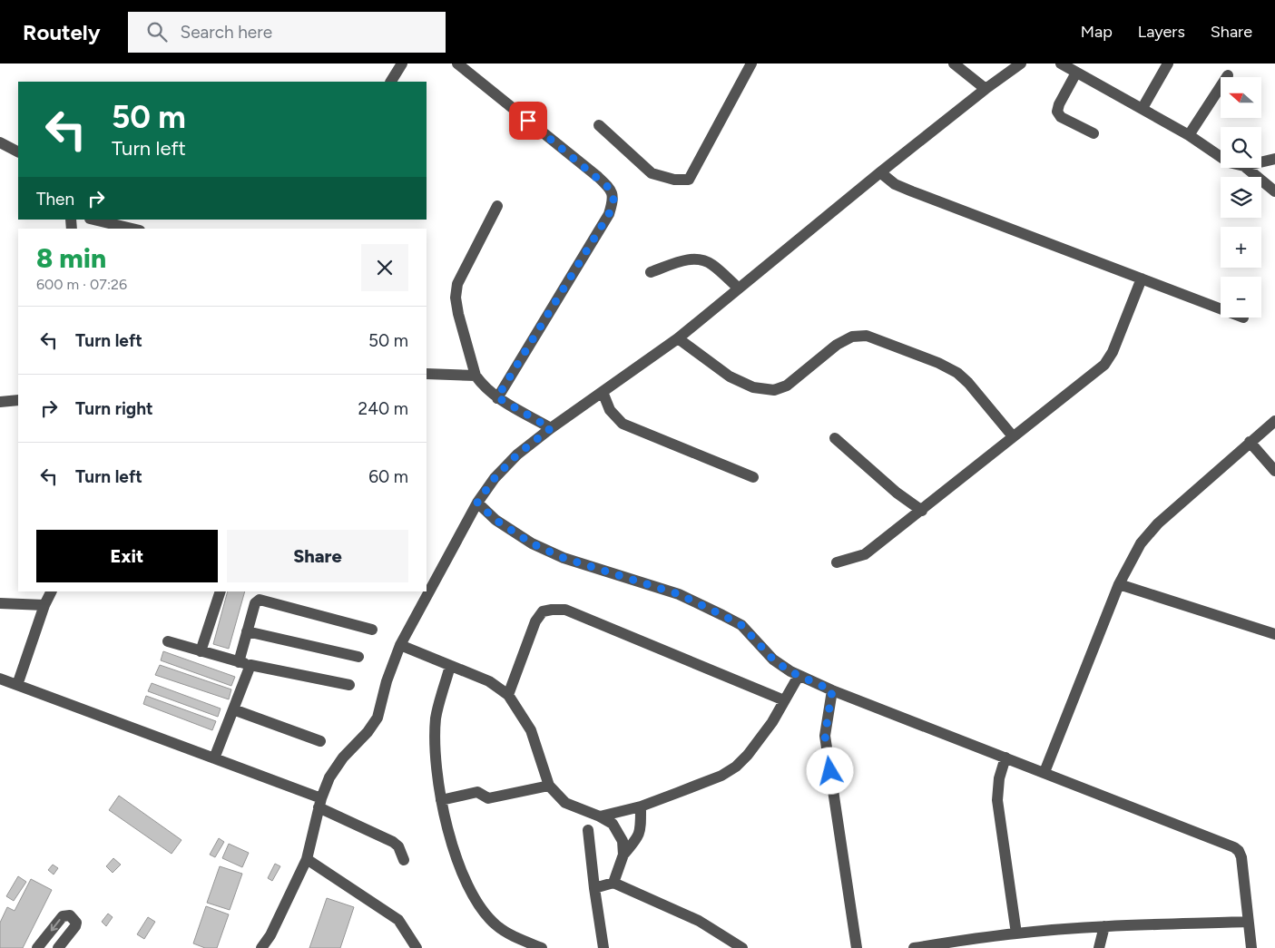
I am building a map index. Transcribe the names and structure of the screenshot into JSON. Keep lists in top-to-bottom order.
{
  "north": "left",
  "page": {
    "header": "Routely",
    "search": "Search here",
    "nav": ["Map", "Layers", "Share"],
    "map_buttons": ["+", "−"],
    "turn": ["50 m", "Turn left"],
    "then": "Then",
    "heading": ["8 min", "600 m · 07:26"],
    "list": [
      {
        "name": "Turn left",
        "value": "50 m"
      },
      {
        "name": "Turn right",
        "value": "240 m"
      },
      {
        "name": "Turn left",
        "value": "60 m"
      }
    ],
    "buttons": ["Exit", "Share"]
  }
}
